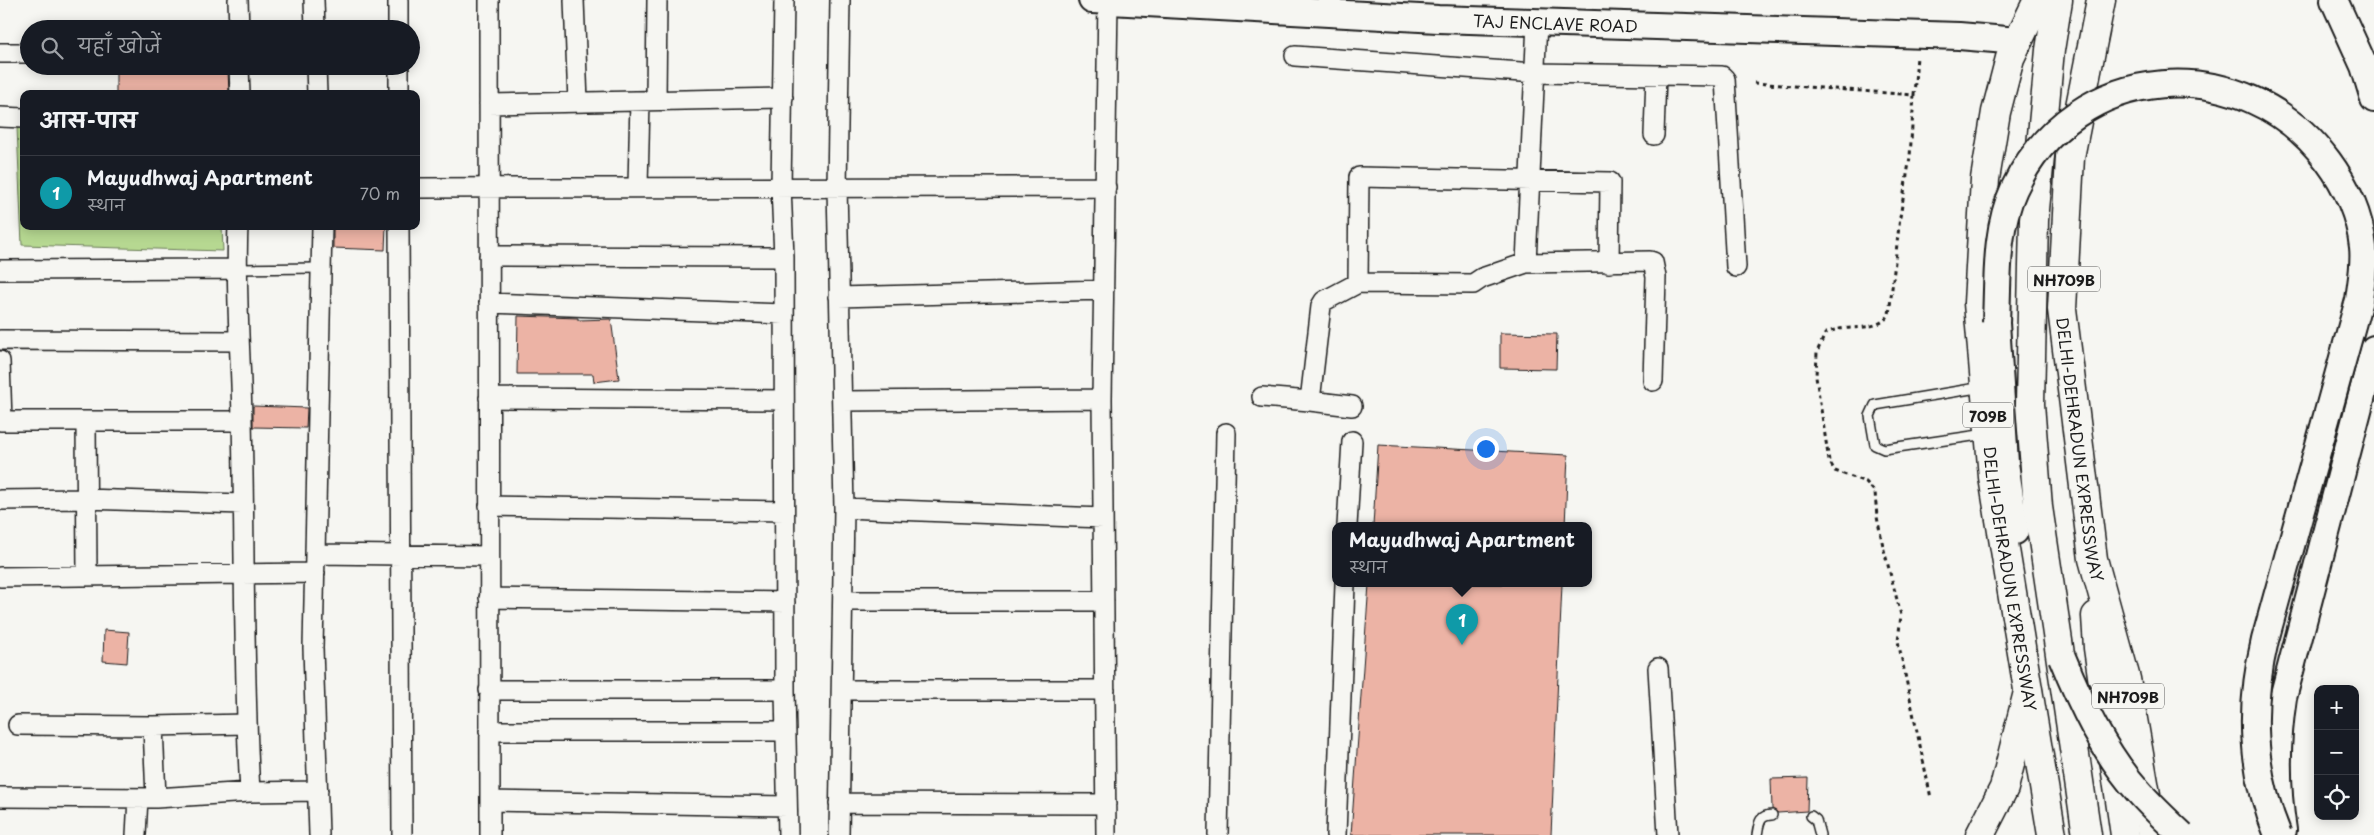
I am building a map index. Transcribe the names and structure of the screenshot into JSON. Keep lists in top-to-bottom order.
{
  "streets": {
    "main road": [
      "TAJ ENCLAVE ROAD",
      "NH709B",
      "709B",
      "DELHI-DEHRADUN EXPRESSWAY",
      "DELHI–DEHRADUN EXPRESSWAY"
    ]
  },
  "crossings": [
    ["TAJ ENCLAVE ROAD", "DELHI–DEHRADUN EXPRESSWAY"]
  ],
  "page": {
    "search": "यहाँ खोजें",
    "heading": "आस-पास",
    "list": [
      {
        "mark": "1",
        "name": "Mayudhwaj Apartment",
        "note": "स्थान",
        "value": "70 m"
      }
    ],
    "popup": ["Mayudhwaj Apartment", "स्थान"],
    "pins": "1",
    "map_buttons": ["+", "−"]
  }
}
